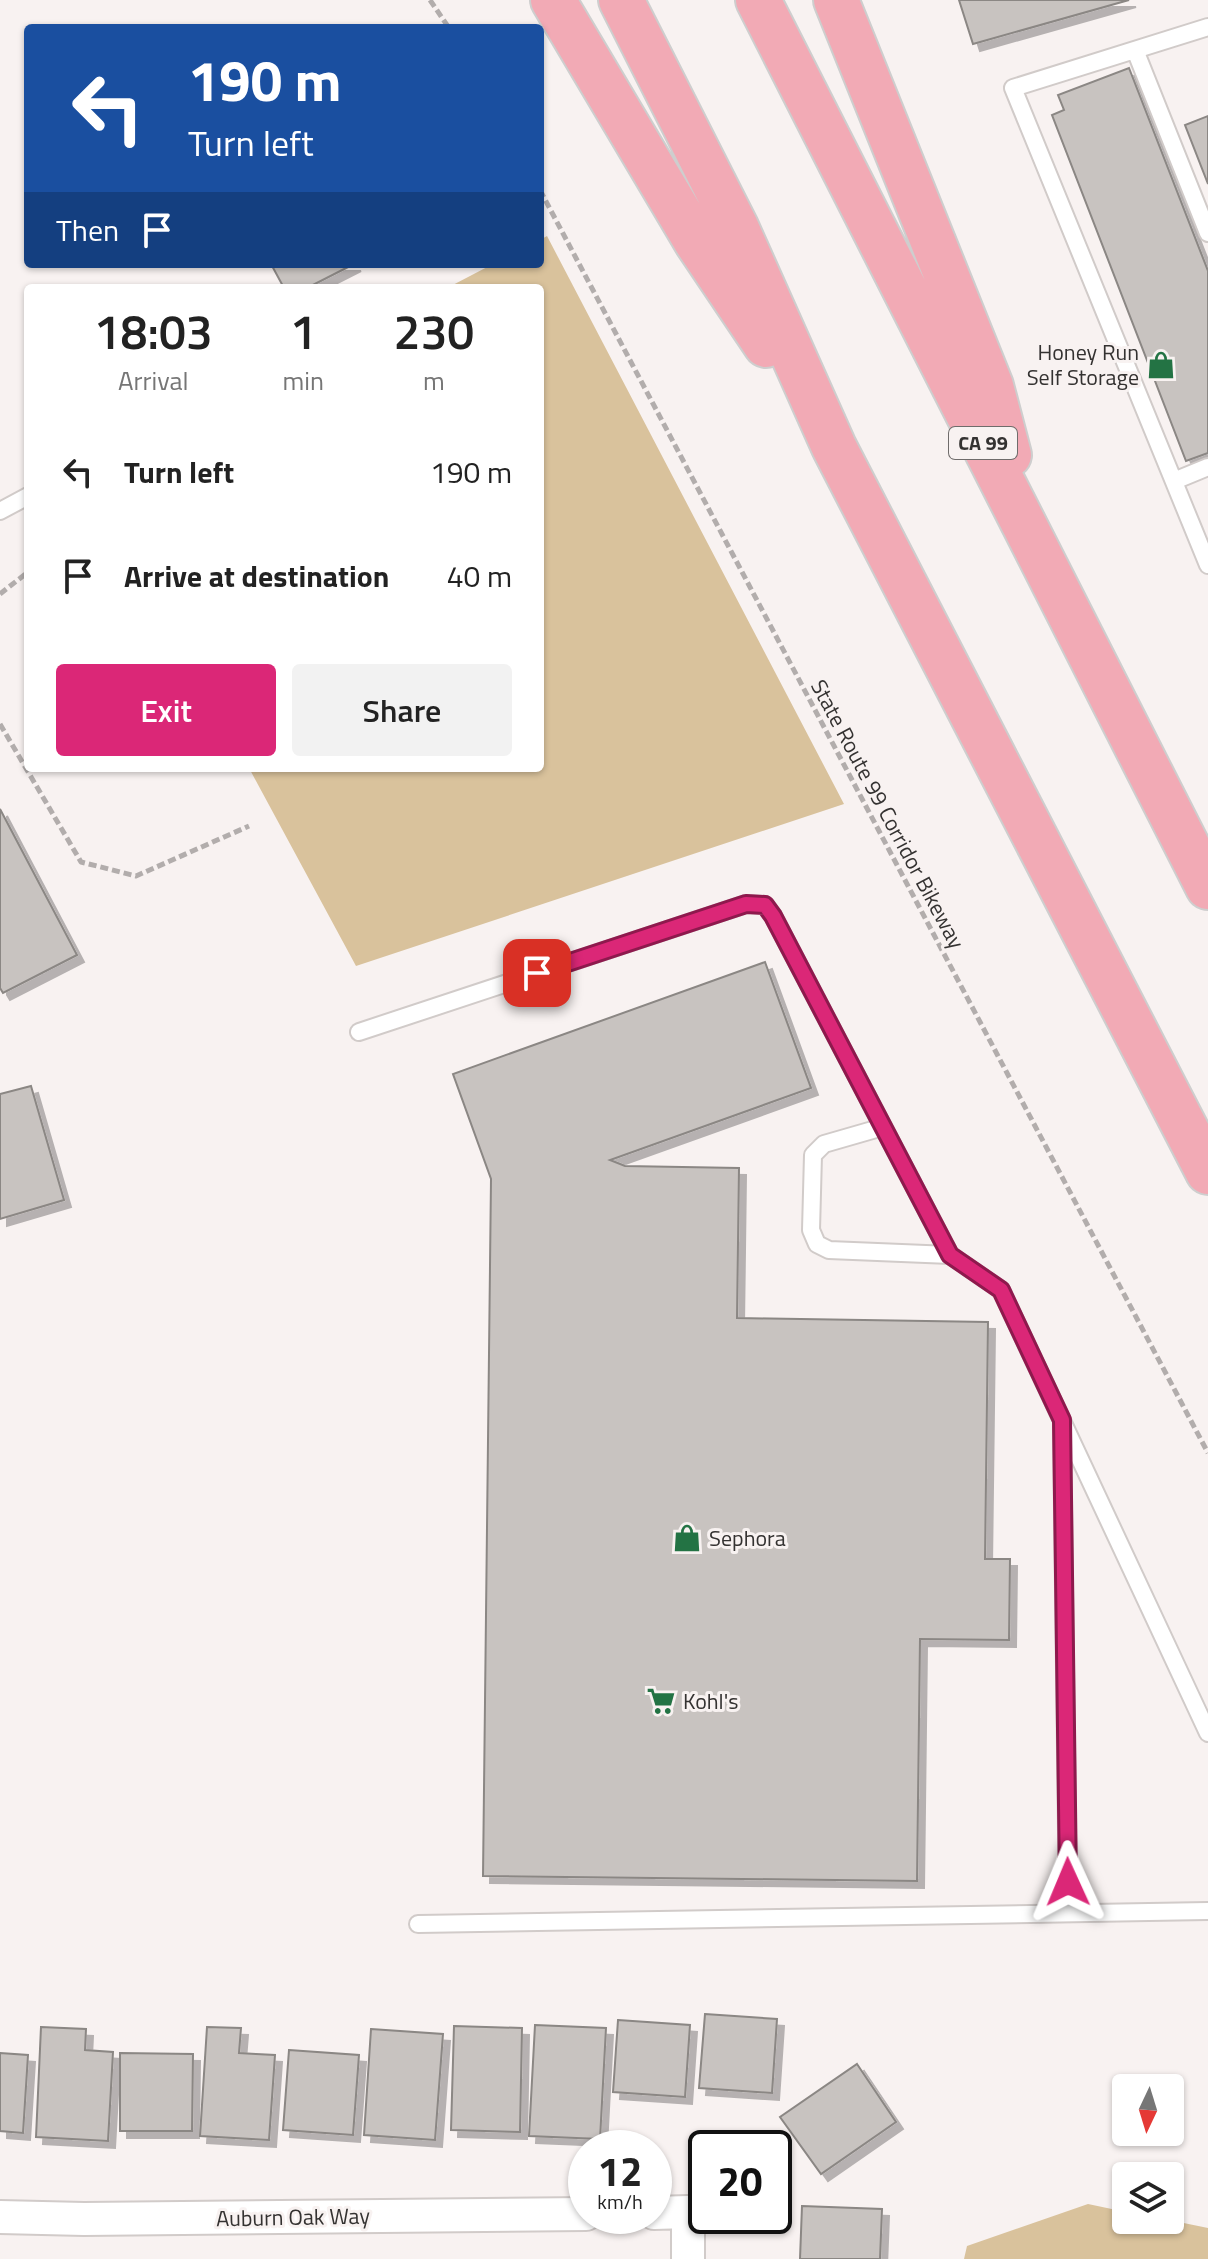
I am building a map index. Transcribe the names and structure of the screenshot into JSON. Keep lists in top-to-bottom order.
{
  "streets": {
    "highway": ["CA 99"],
    "street": ["Auburn Oak Way"],
    "path": ["State Route 99 Corridor Bikeway"]
  },
  "places": {
    "shop": ["Honey Run Self Storage", "Sephora"],
    "supermarket": ["Kohl's"]
  },
  "north": "bottom",
  "page": {
    "turn": ["190 m", "Turn left"],
    "then": "Then",
    "eta": [
      "18:03",
      "Arrival",
      "1",
      "min",
      "230",
      "m"
    ],
    "list": [
      {
        "name": "Turn left",
        "value": "190 m"
      },
      {
        "name": "Arrive at destination",
        "value": "40 m"
      }
    ],
    "buttons": ["Exit", "Share"],
    "speed": "12 km/h",
    "limit": "20"
  }
}
